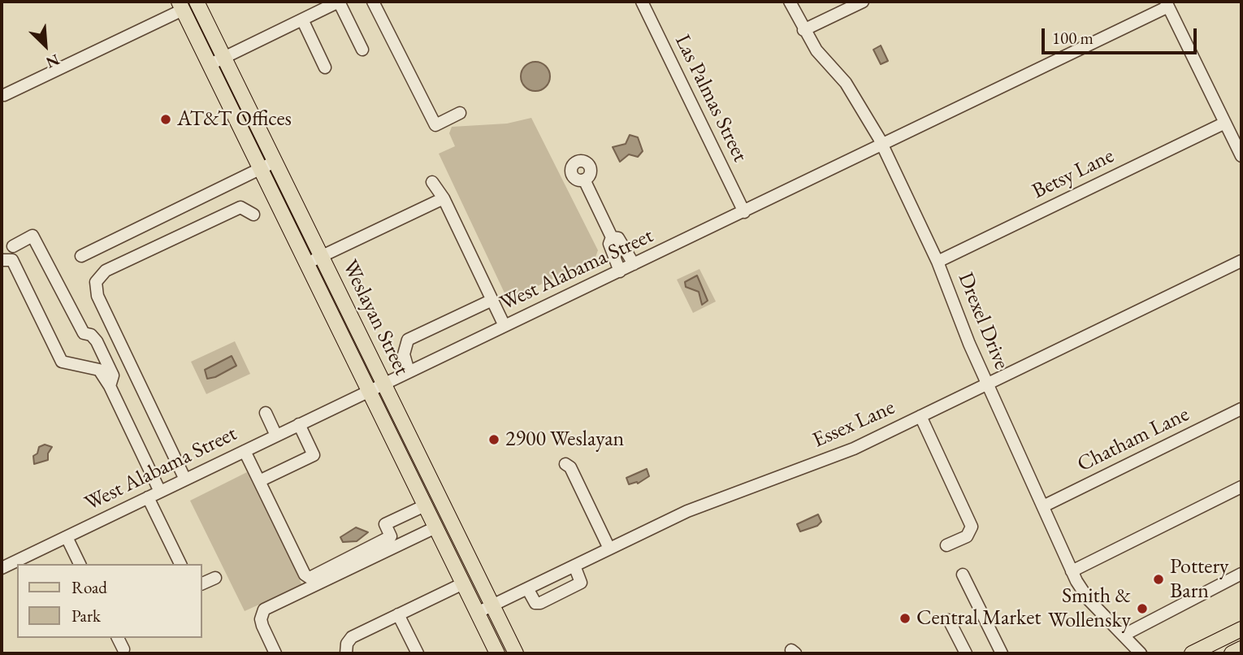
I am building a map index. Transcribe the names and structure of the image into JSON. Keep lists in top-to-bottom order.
{
  "streets": {
    "main road": ["Weslayan Street"],
    "street": [
      "Las Palmas Street",
      "Betsy Lane",
      "West Alabama Street",
      "Drexel Drive",
      "Essex Lane",
      "Chatham Lane"
    ]
  },
  "crossings": [
    ["Las Palmas Street", "West Alabama Street"],
    ["Betsy Lane", "Drexel Drive"],
    ["West Alabama Street", "Weslayan Street"],
    ["West Alabama Street", "Drexel Drive"],
    ["Weslayan Street", "Essex Lane"],
    ["Drexel Drive", "Essex Lane"],
    ["Drexel Drive", "Chatham Lane"]
  ],
  "places": [
    "AT&T Offices",
    "2900 Weslayan",
    "Pottery Barn",
    "Smith & Wollensky",
    "Central Market"
  ],
  "legend": ["Road", "Park"],
  "scale_bar": "100 m",
  "north": "bottom right"
}
